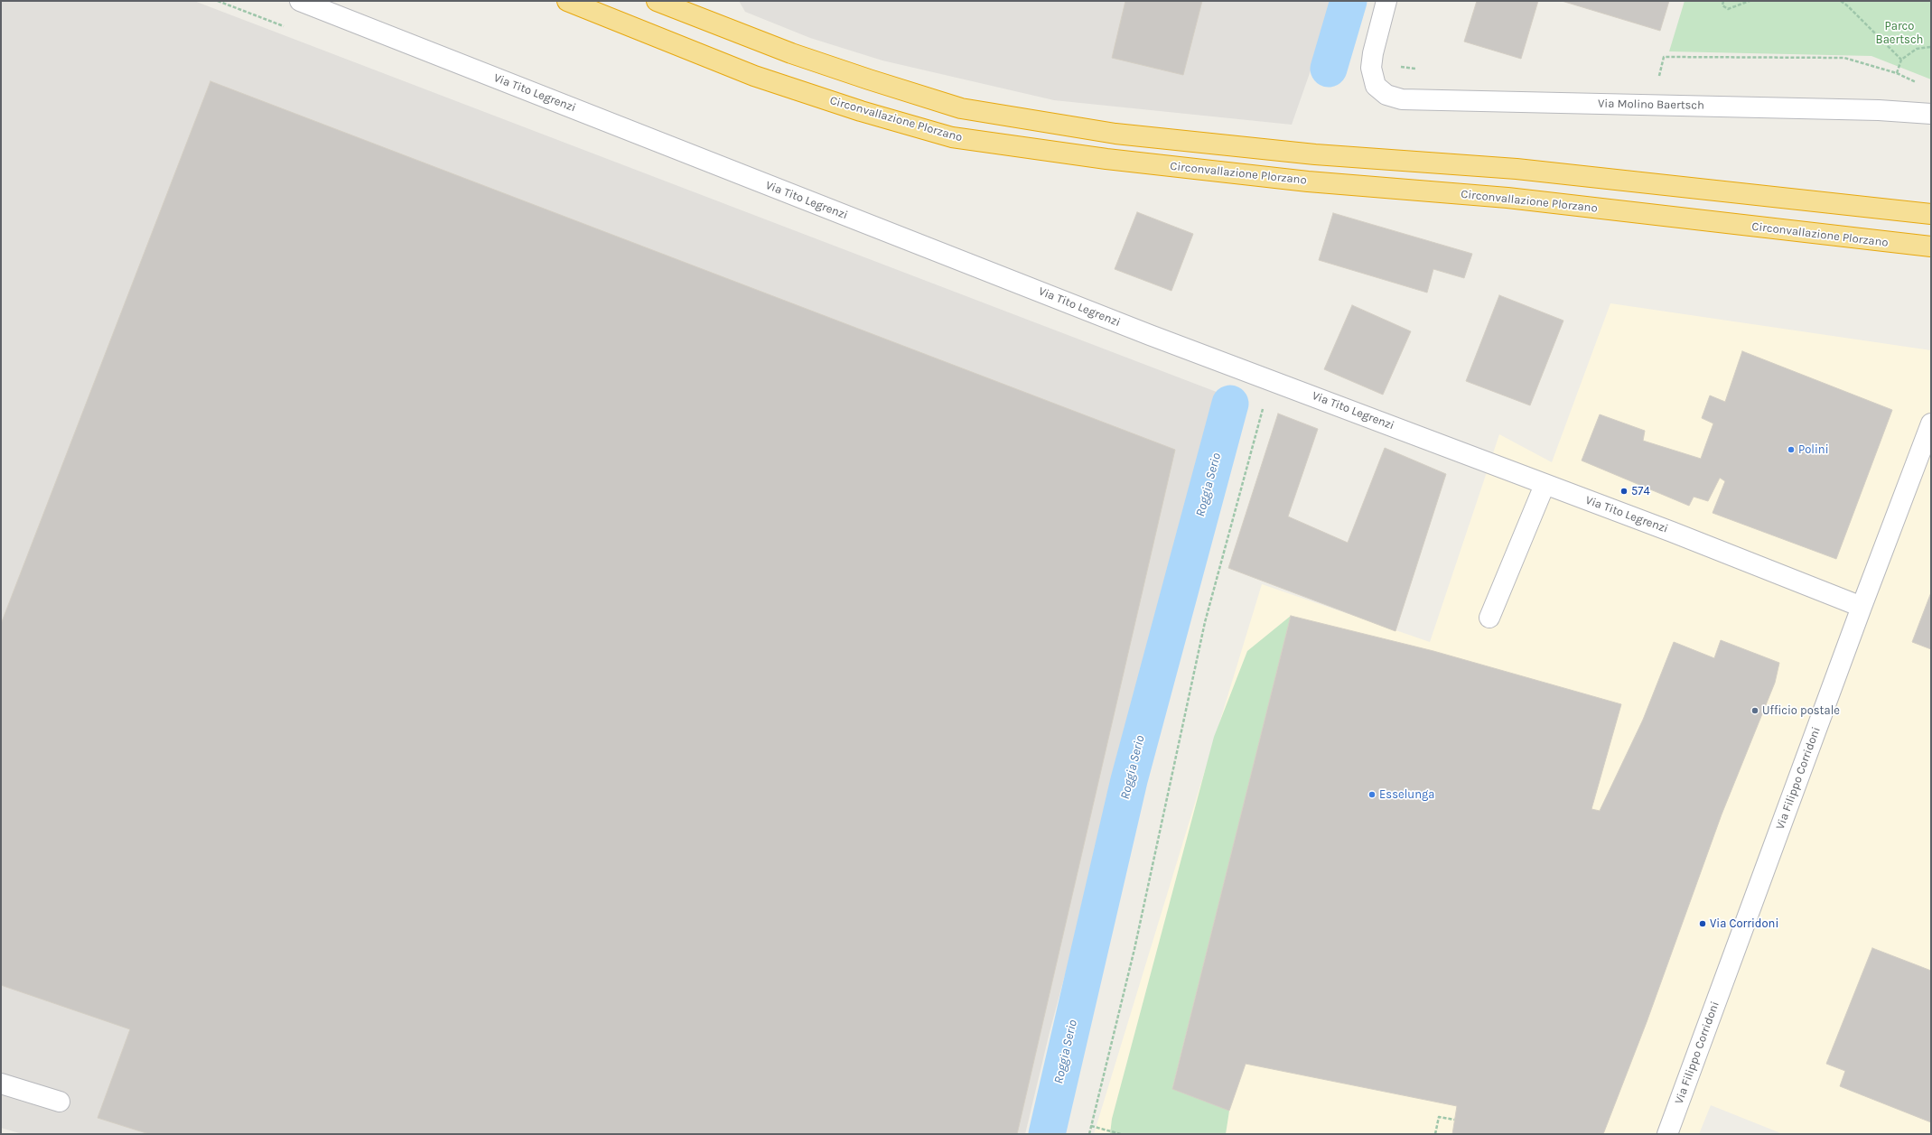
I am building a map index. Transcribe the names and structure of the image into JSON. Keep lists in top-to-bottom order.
{
  "streets": {
    "highway": ["Circonvallazione Plorzano"],
    "street": ["Via Tito Legrenzi", "Via Molino Baertsch", "Via Filippo Corridoni"]
  },
  "crossings": [
    ["Via Tito Legrenzi", "Via Filippo Corridoni"]
  ],
  "water": ["Roggia Serio"],
  "parks": ["Parco Baertsch"],
  "places": [
    "Polini",
    "574",
    "Ufficio postale",
    "Esselunga",
    "Via Corridoni"
  ]
}
